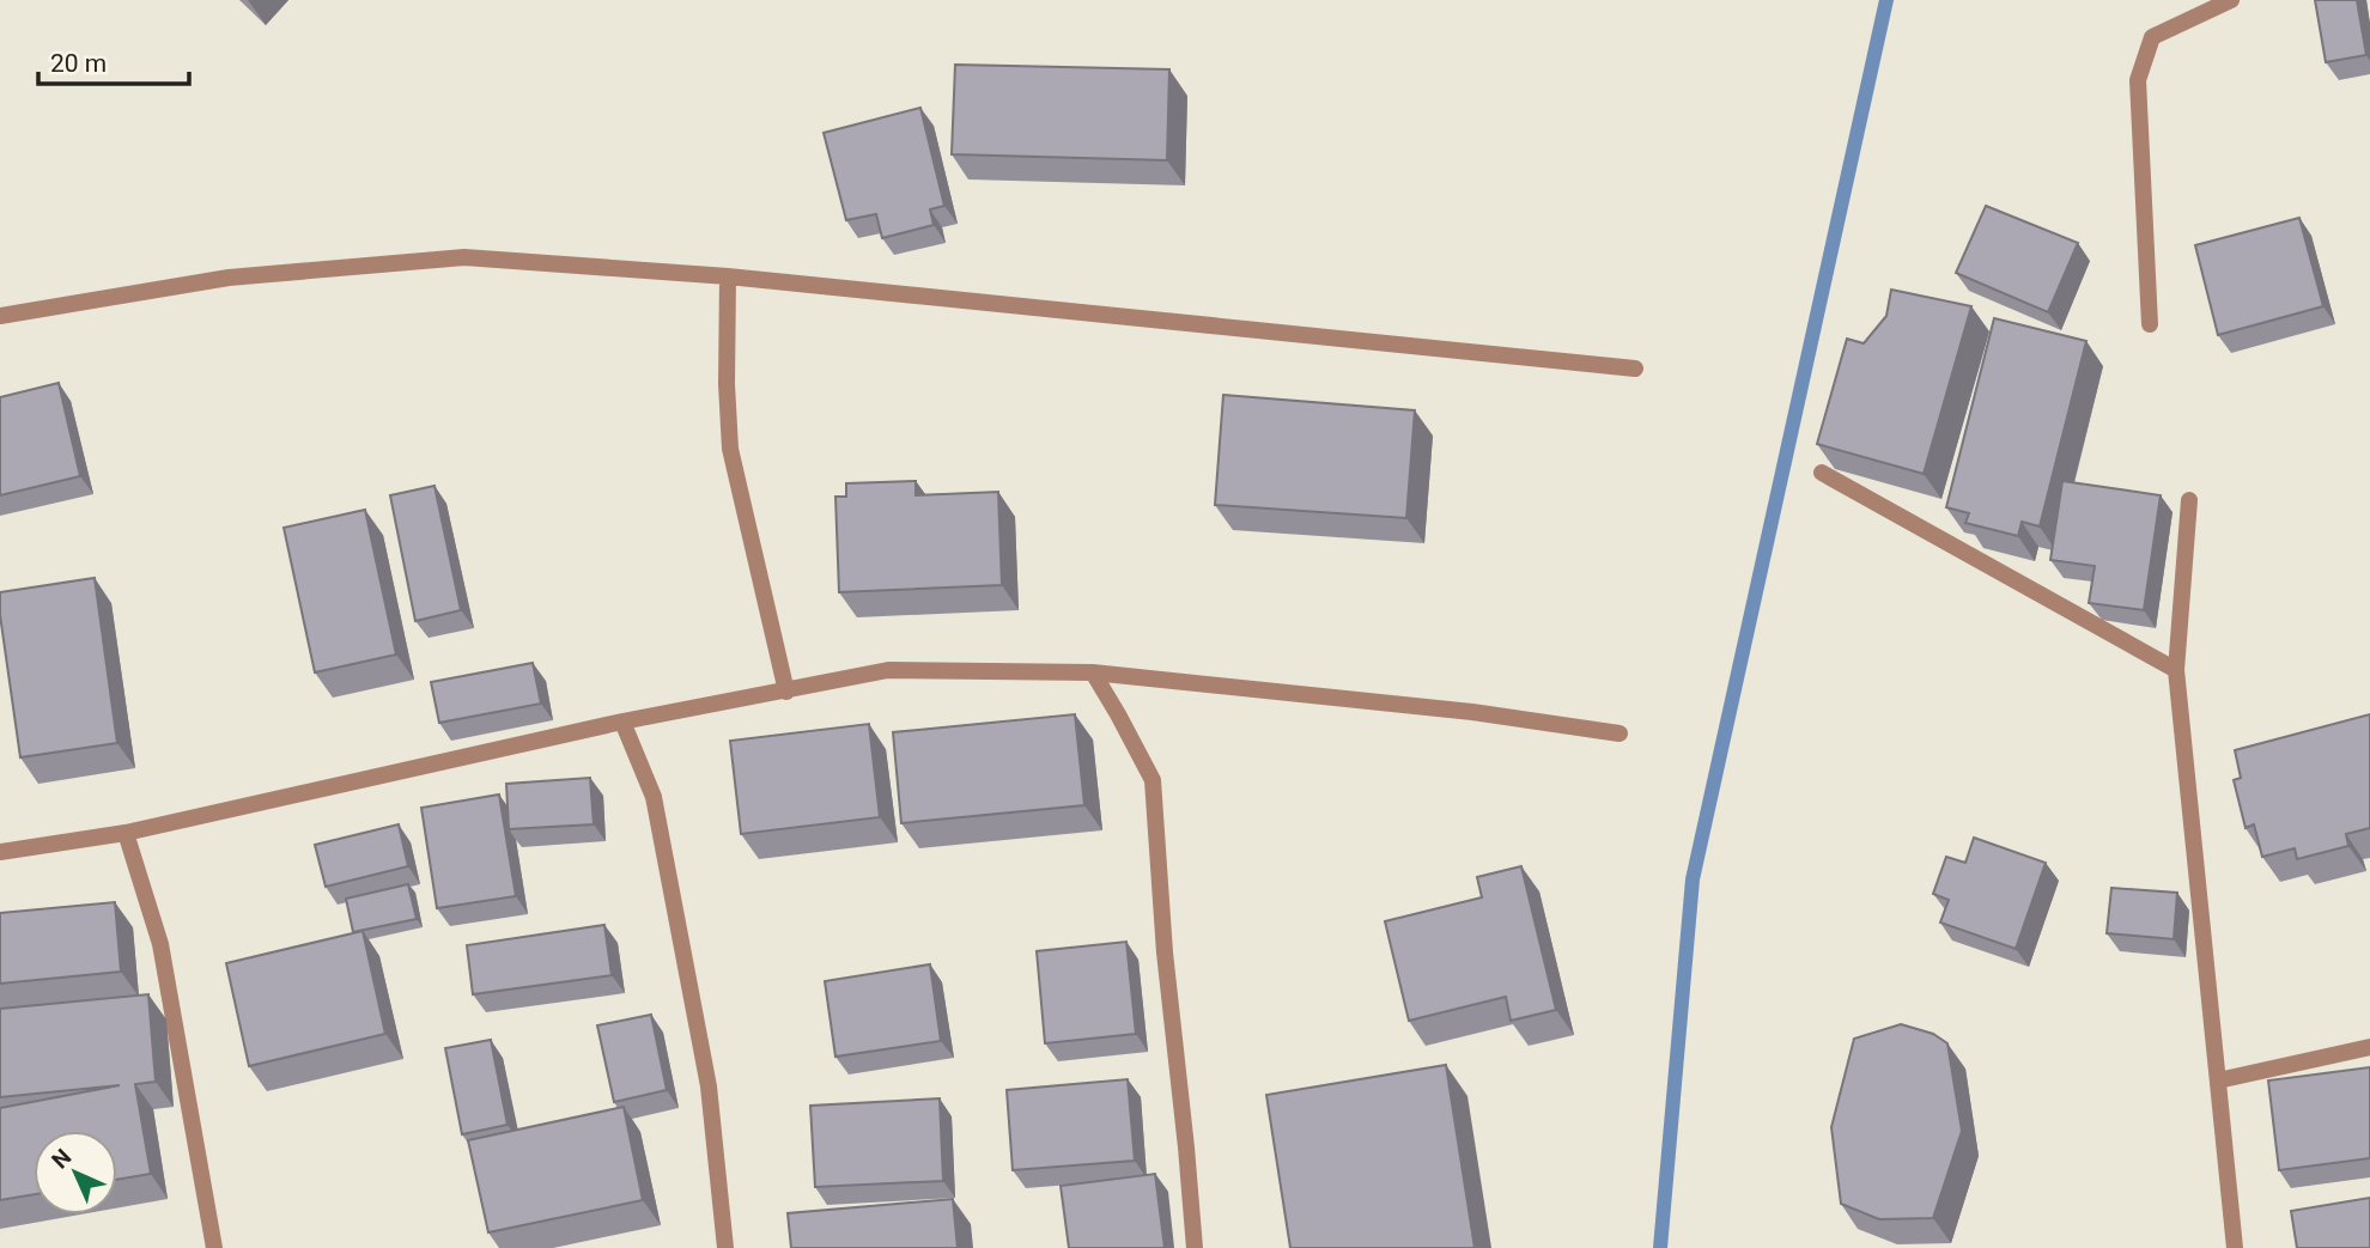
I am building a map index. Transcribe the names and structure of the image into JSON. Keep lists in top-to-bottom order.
{
  "scale_bar": "20 m",
  "north": "top left"
}
